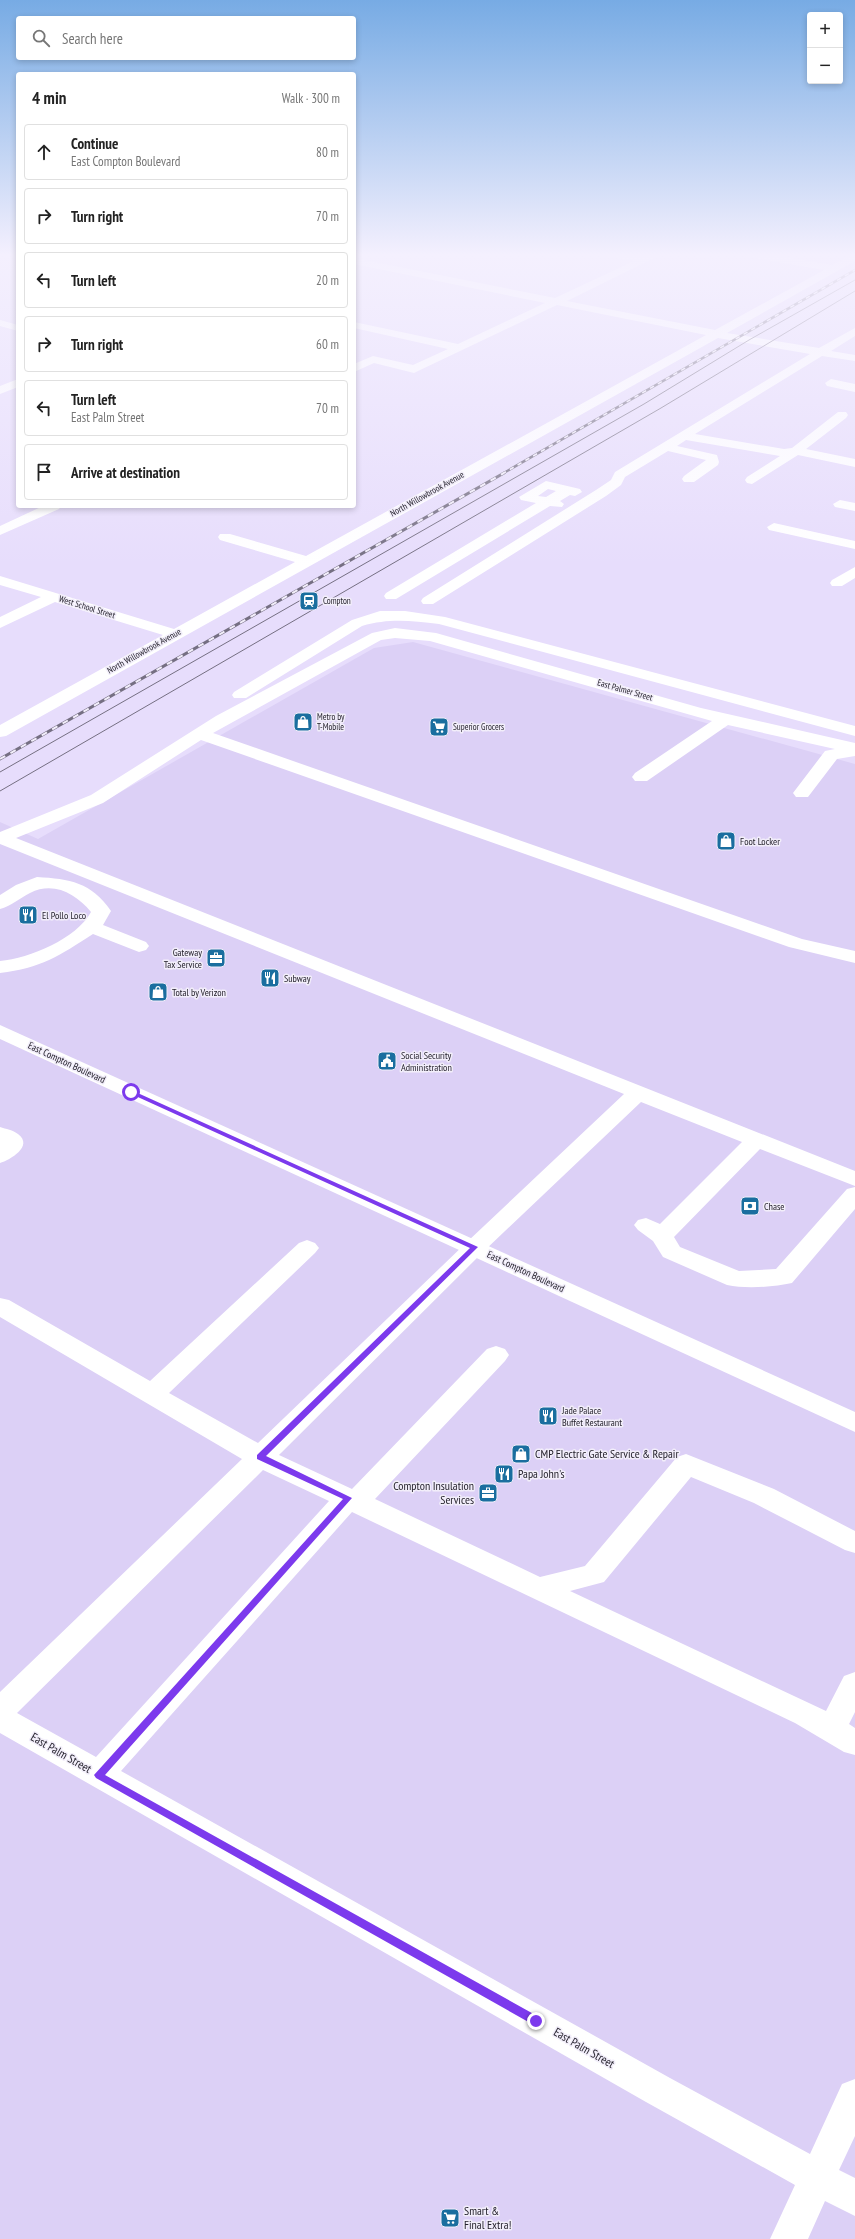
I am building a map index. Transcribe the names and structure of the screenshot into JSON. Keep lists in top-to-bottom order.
{
  "streets": {
    "street": [
      "North Willowbrook Avenue",
      "West School Street",
      "East Palmer Street",
      "East Compton Boulevard",
      "East Palm Street"
    ]
  },
  "crossings": [
    ["North Willowbrook Avenue", "West School Street"]
  ],
  "places": {
    "station": ["Compton"],
    "shop": [
      "Metro by T-Mobile",
      "Foot Locker",
      "Total by Verizon",
      "CMP Electric Gate Service & Repair"
    ],
    "supermarket": ["Superior Grocers", "Smart & Final Extra!"],
    "restaurant": [
      "El Pollo Loco",
      "Subway",
      "Jade Palace Buffet Restaurant",
      "Papa John's"
    ],
    "office": ["Gateway Tax Service", "Compton Insulation Services"],
    "public building": ["Social Security Administration"],
    "bank": ["Chase"]
  },
  "page": {
    "map_buttons": ["+", "−"],
    "search": "Search here",
    "heading": ["4 min", "Walk · 300 m"],
    "list": [
      ["Continue", "East Compton Boulevard", "80 m"],
      ["Turn right", "70 m"],
      ["Turn left", "20 m"],
      ["Turn right", "60 m"],
      ["Turn left", "East Palm Street", "70 m"],
      "Arrive at destination"
    ]
  }
}
